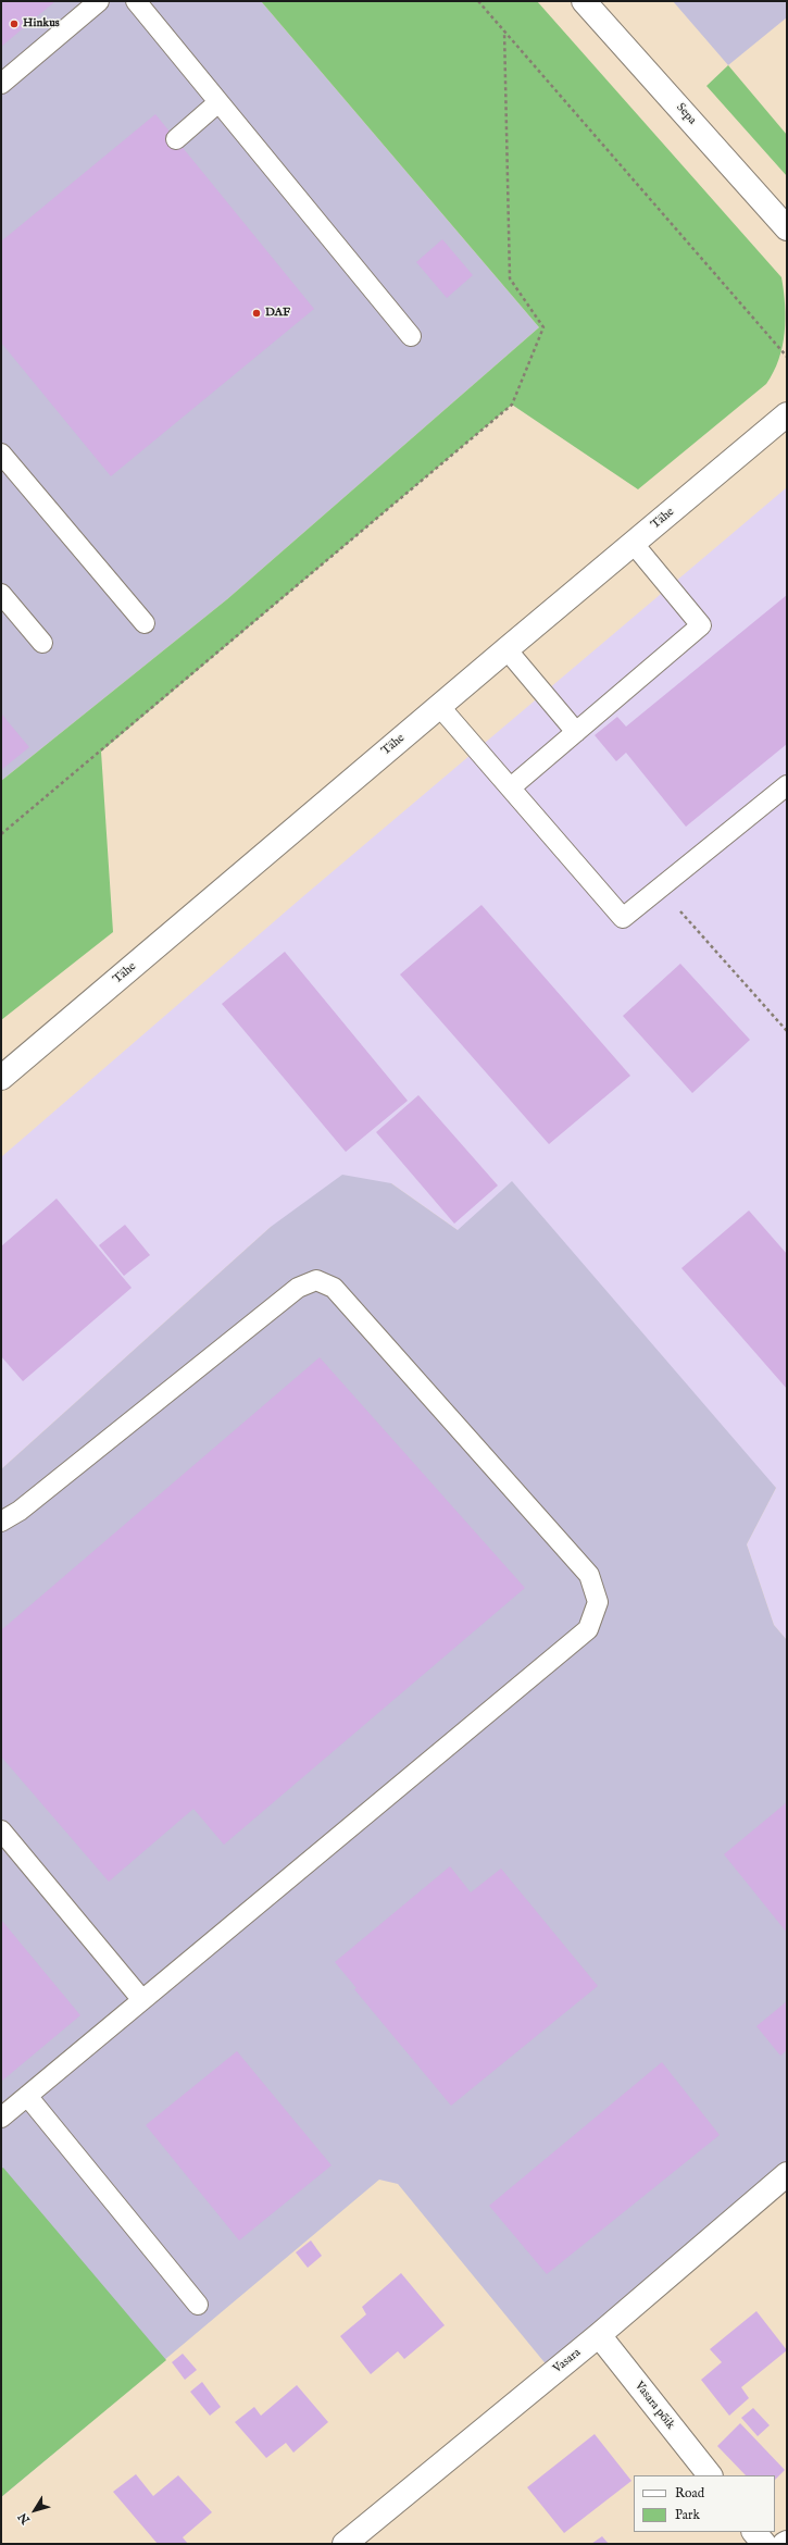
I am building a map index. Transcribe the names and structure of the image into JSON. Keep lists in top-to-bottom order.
{
  "streets": {
    "street": [
      "Sepa",
      "Tähe",
      "Vasara",
      "Vasara põik"
    ]
  },
  "crossings": [
    ["Vasara", "Vasara põik"]
  ],
  "places": ["Hinkus", "DAF"],
  "legend": ["Road", "Park"],
  "north": "bottom left"
}
